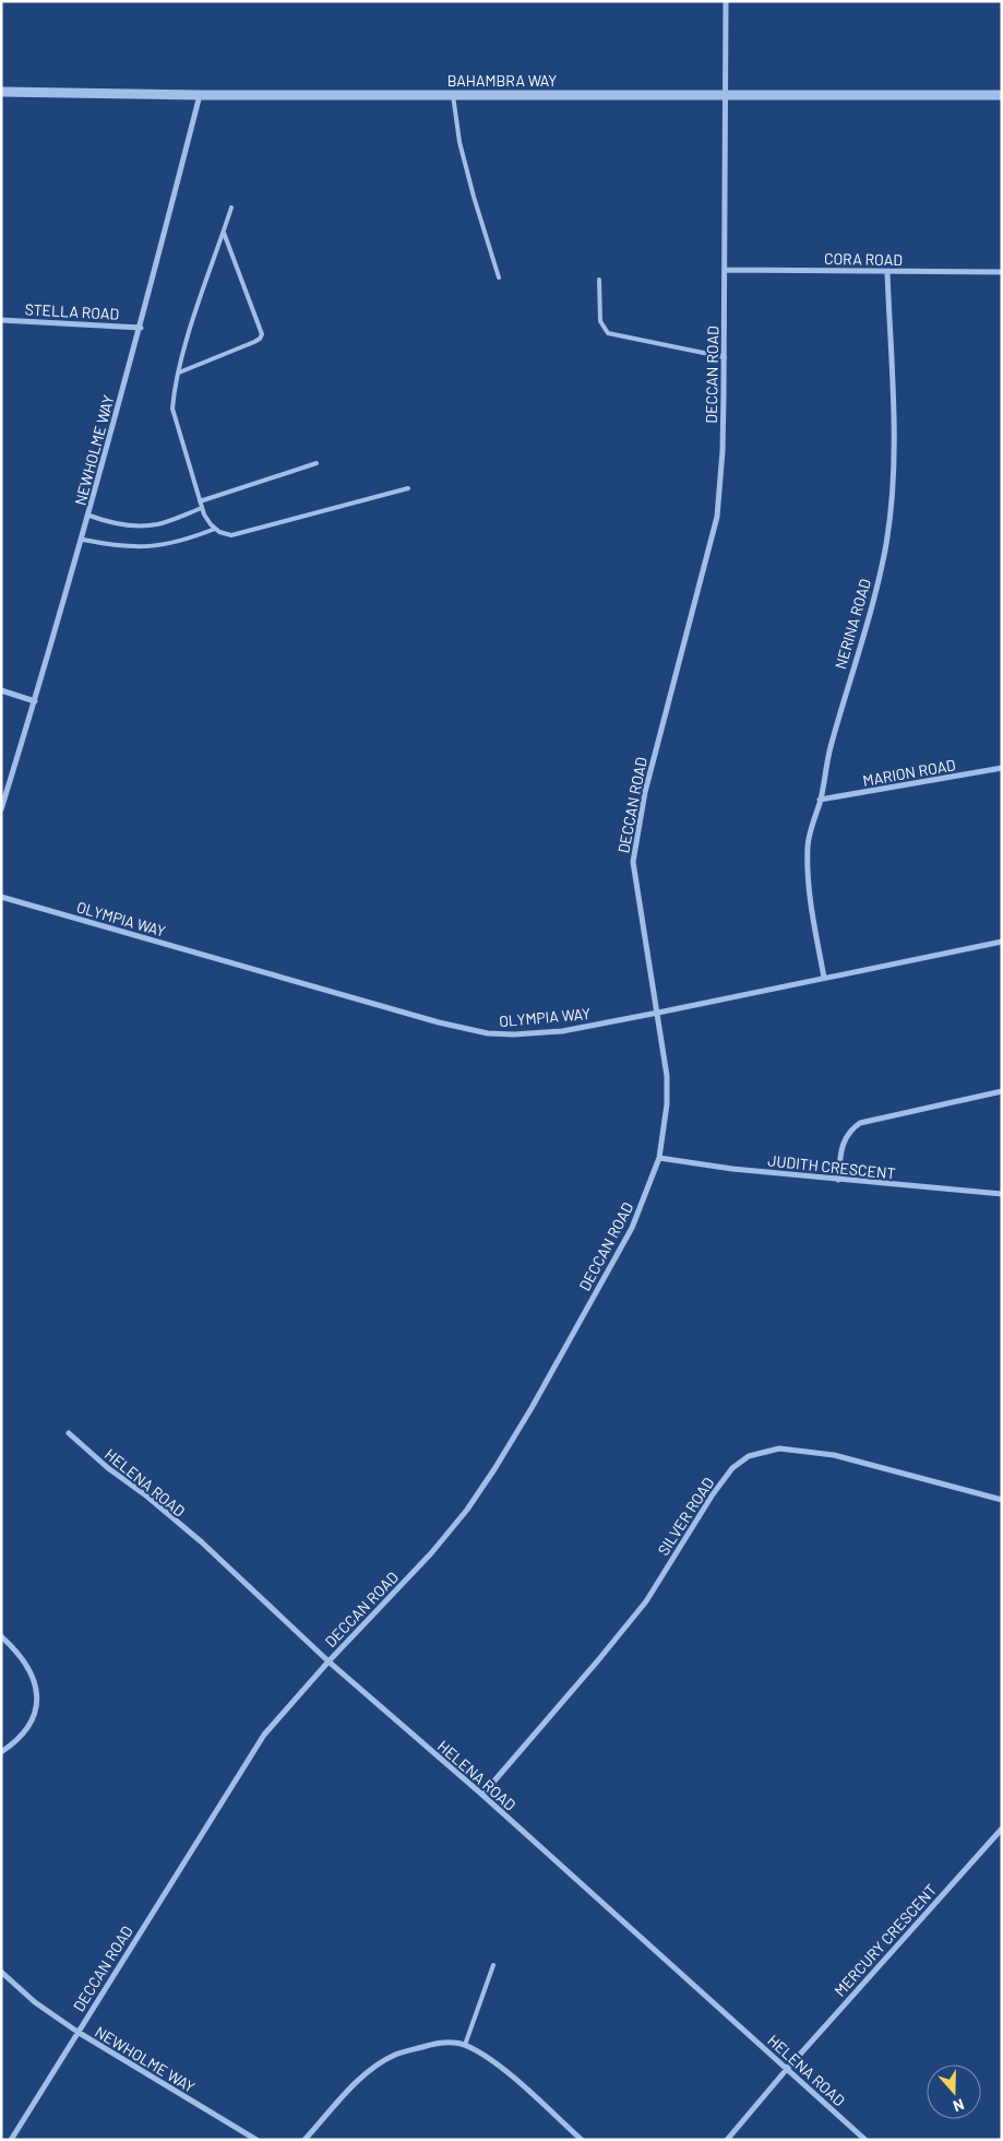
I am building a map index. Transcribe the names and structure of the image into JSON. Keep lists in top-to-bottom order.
{
  "streets": {
    "street": [
      "BAHAMBRA WAY",
      "CORA ROAD",
      "STELLA ROAD",
      "DECCAN ROAD",
      "NEWHOLME WAY",
      "NERINA ROAD",
      "MARION ROAD",
      "OLYMPIA WAY",
      "JUDITH CRESCENT",
      "HELENA ROAD",
      "SILVER ROAD",
      "MERCURY CRESCENT"
    ]
  },
  "crossings": [
    ["BAHAMBRA WAY", "DECCAN ROAD"],
    ["BAHAMBRA WAY", "NEWHOLME WAY"],
    ["CORA ROAD", "DECCAN ROAD"],
    ["CORA ROAD", "NERINA ROAD"],
    ["STELLA ROAD", "NEWHOLME WAY"],
    ["DECCAN ROAD", "NEWHOLME WAY"],
    ["DECCAN ROAD", "OLYMPIA WAY"],
    ["DECCAN ROAD", "JUDITH CRESCENT"],
    ["DECCAN ROAD", "HELENA ROAD"],
    ["NERINA ROAD", "MARION ROAD"],
    ["NERINA ROAD", "OLYMPIA WAY"],
    ["HELENA ROAD", "SILVER ROAD"],
    ["HELENA ROAD", "MERCURY CRESCENT"]
  ],
  "north": "bottom"
}
